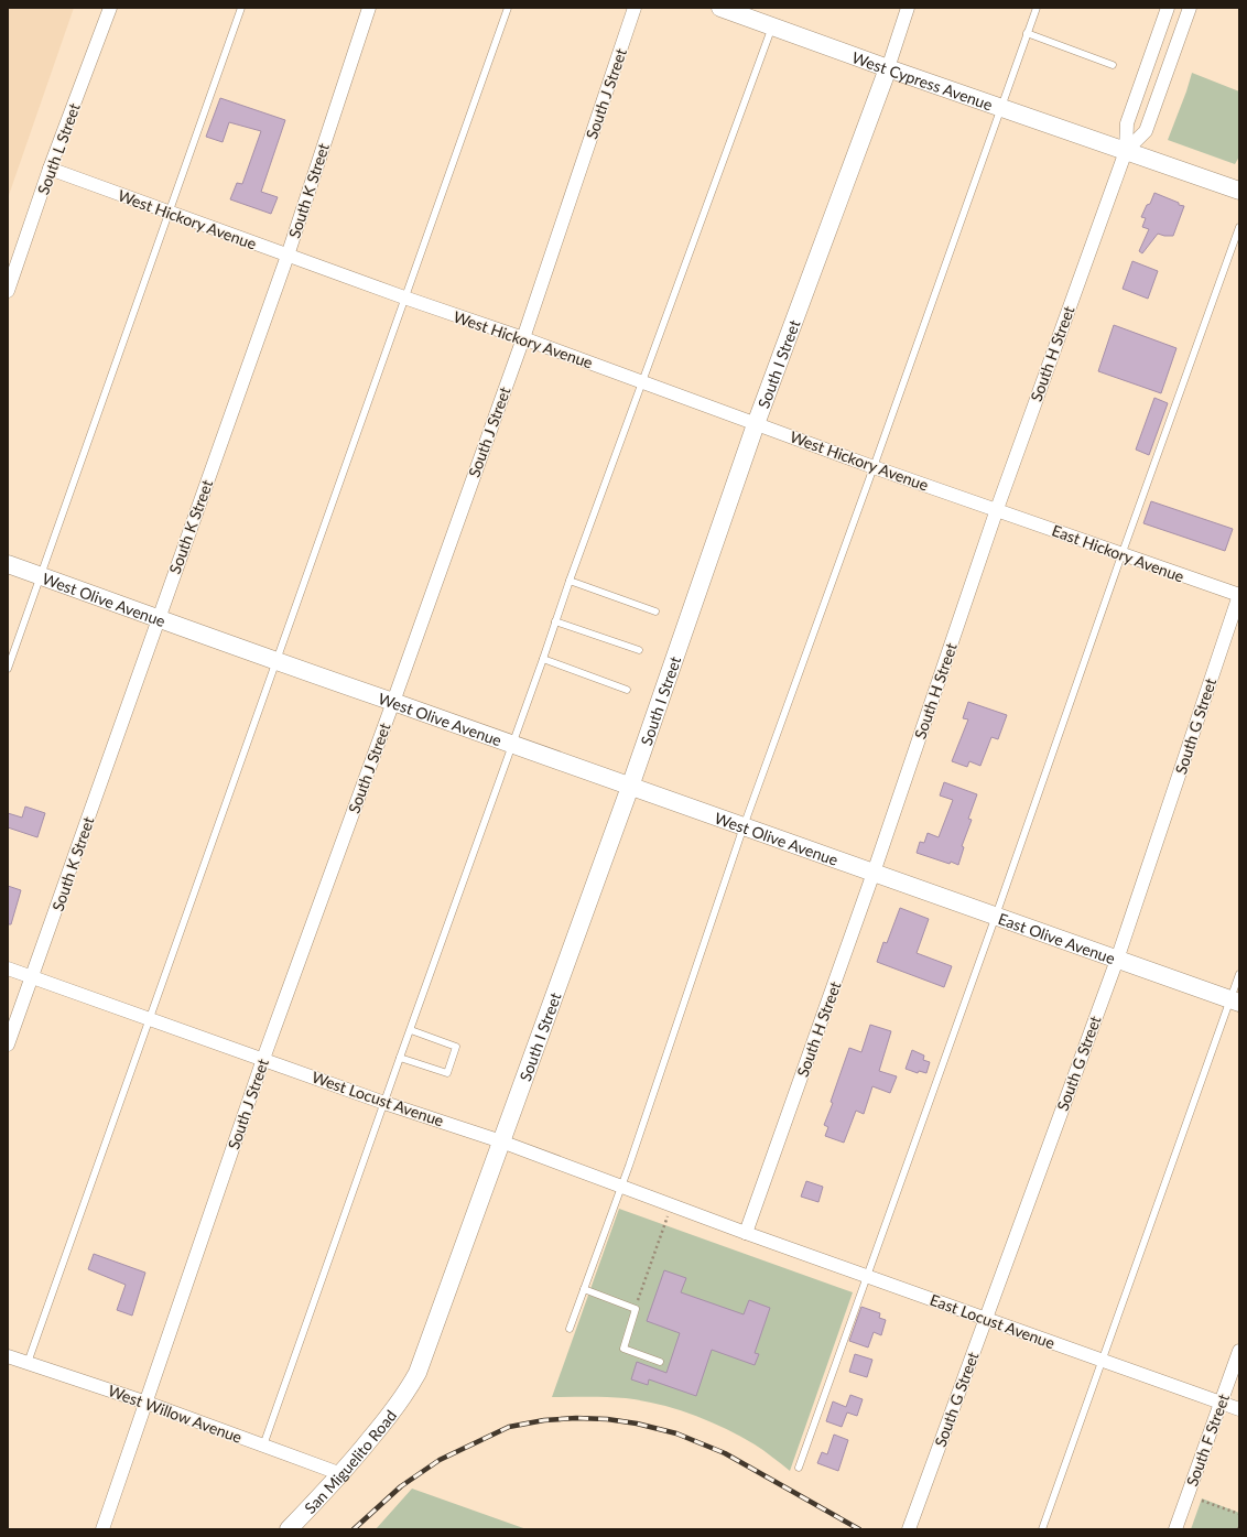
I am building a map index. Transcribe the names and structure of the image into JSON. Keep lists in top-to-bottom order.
{
  "streets": {
    "street": [
      "West Cypress Avenue",
      "South J Street",
      "South L Street",
      "South K Street",
      "West Hickory Avenue",
      "South H Street",
      "South I Street",
      "East Hickory Avenue",
      "West Olive Avenue",
      "South G Street",
      "East Olive Avenue",
      "West Locust Avenue",
      "East Locust Avenue",
      "West Willow Avenue",
      "South F Street",
      "San Miguelito Road"
    ]
  },
  "crossings": [
    ["West Cypress Avenue", "South H Street"],
    ["West Cypress Avenue", "South I Street"],
    ["South J Street", "West Hickory Avenue"],
    ["South J Street", "West Olive Avenue"],
    ["South J Street", "West Locust Avenue"],
    ["South J Street", "West Willow Avenue"],
    ["South L Street", "West Hickory Avenue"],
    ["South K Street", "West Hickory Avenue"],
    ["South K Street", "West Olive Avenue"],
    ["South K Street", "West Locust Avenue"],
    ["West Hickory Avenue", "South H Street"],
    ["West Hickory Avenue", "South I Street"],
    ["West Hickory Avenue", "East Hickory Avenue"],
    ["South H Street", "East Hickory Avenue"],
    ["South H Street", "West Olive Avenue"],
    ["South H Street", "East Olive Avenue"],
    ["South H Street", "West Locust Avenue"],
    ["South H Street", "East Locust Avenue"],
    ["South I Street", "West Olive Avenue"],
    ["South I Street", "West Locust Avenue"],
    ["South I Street", "San Miguelito Road"],
    ["East Hickory Avenue", "South G Street"],
    ["West Olive Avenue", "East Olive Avenue"],
    ["South G Street", "East Olive Avenue"],
    ["South G Street", "East Locust Avenue"],
    ["West Locust Avenue", "East Locust Avenue"],
    ["East Locust Avenue", "South F Street"],
    ["West Willow Avenue", "San Miguelito Road"]
  ]
}
